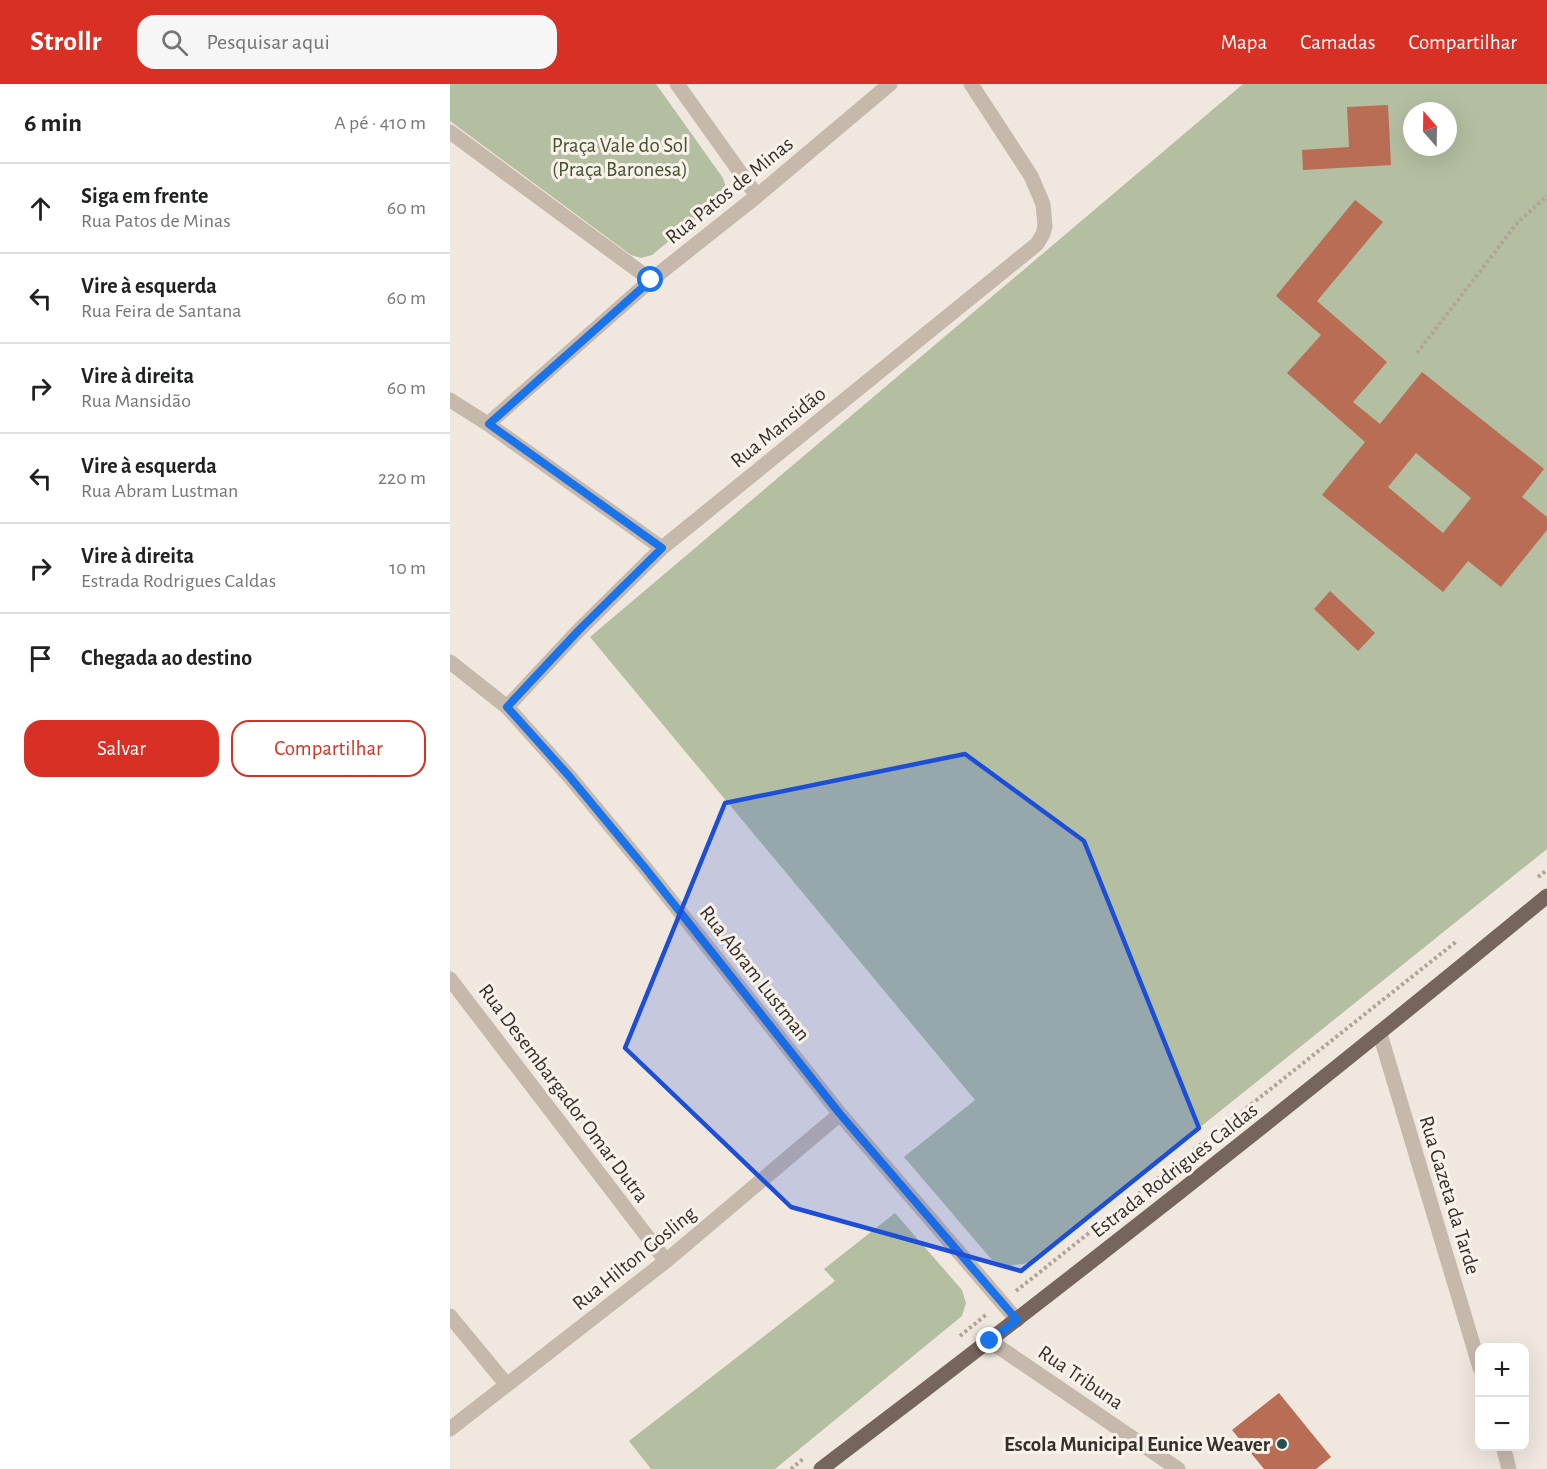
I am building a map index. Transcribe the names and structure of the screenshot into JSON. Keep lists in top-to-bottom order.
{
  "streets": {
    "main road": ["Estrada Rodrigues Caldas"],
    "street": [
      "Rua Patos de Minas",
      "Rua Mansidão",
      "Rua Abram Lustman",
      "Rua Desembargador Omar Dutra",
      "Rua Gazeta da Tarde",
      "Rua Hilton Gosling",
      "Rua Tribuna"
    ]
  },
  "crossings": [
    ["Rua Mansidão", "Rua Abram Lustman"],
    ["Rua Abram Lustman", "Estrada Rodrigues Caldas"],
    ["Rua Abram Lustman", "Rua Hilton Gosling"],
    ["Rua Desembargador Omar Dutra", "Rua Hilton Gosling"],
    ["Estrada Rodrigues Caldas", "Rua Gazeta da Tarde"],
    ["Estrada Rodrigues Caldas", "Rua Tribuna"]
  ],
  "parks": ["Praça Vale do Sol (Praça Baronesa)"],
  "places": ["Escola Municipal Eunice Weaver"],
  "north": "top",
  "page": {
    "header": "Strollr",
    "search": "Pesquisar aqui",
    "nav": ["Mapa", "Camadas", "Compartilhar"],
    "heading": ["6 min", "A pé · 410 m"],
    "list": [
      ["Siga em frente", "Rua Patos de Minas", "60 m"],
      ["Vire à esquerda", "Rua Feira de Santana", "60 m"],
      ["Vire à direita", "Rua Mansidão", "60 m"],
      ["Vire à esquerda", "Rua Abram Lustman", "220 m"],
      ["Vire à direita", "Estrada Rodrigues Caldas", "10 m"],
      "Chegada ao destino"
    ],
    "buttons": ["Salvar", "Compartilhar"],
    "map_buttons": ["+", "−"]
  }
}
